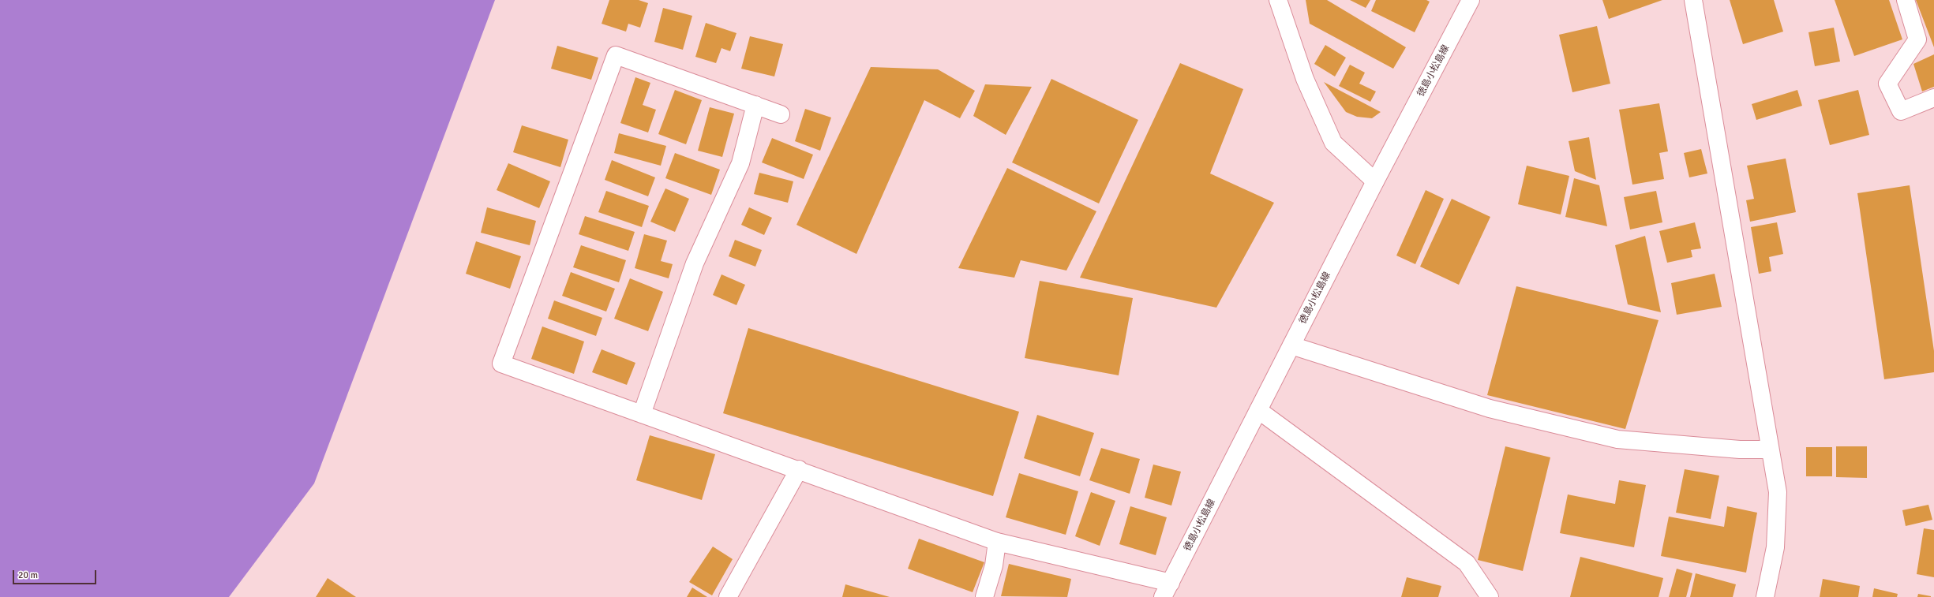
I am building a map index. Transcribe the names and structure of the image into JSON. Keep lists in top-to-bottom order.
{
  "streets": {
    "street": ["徳島小松島線"]
  },
  "scale_bar": "20 m"
}
